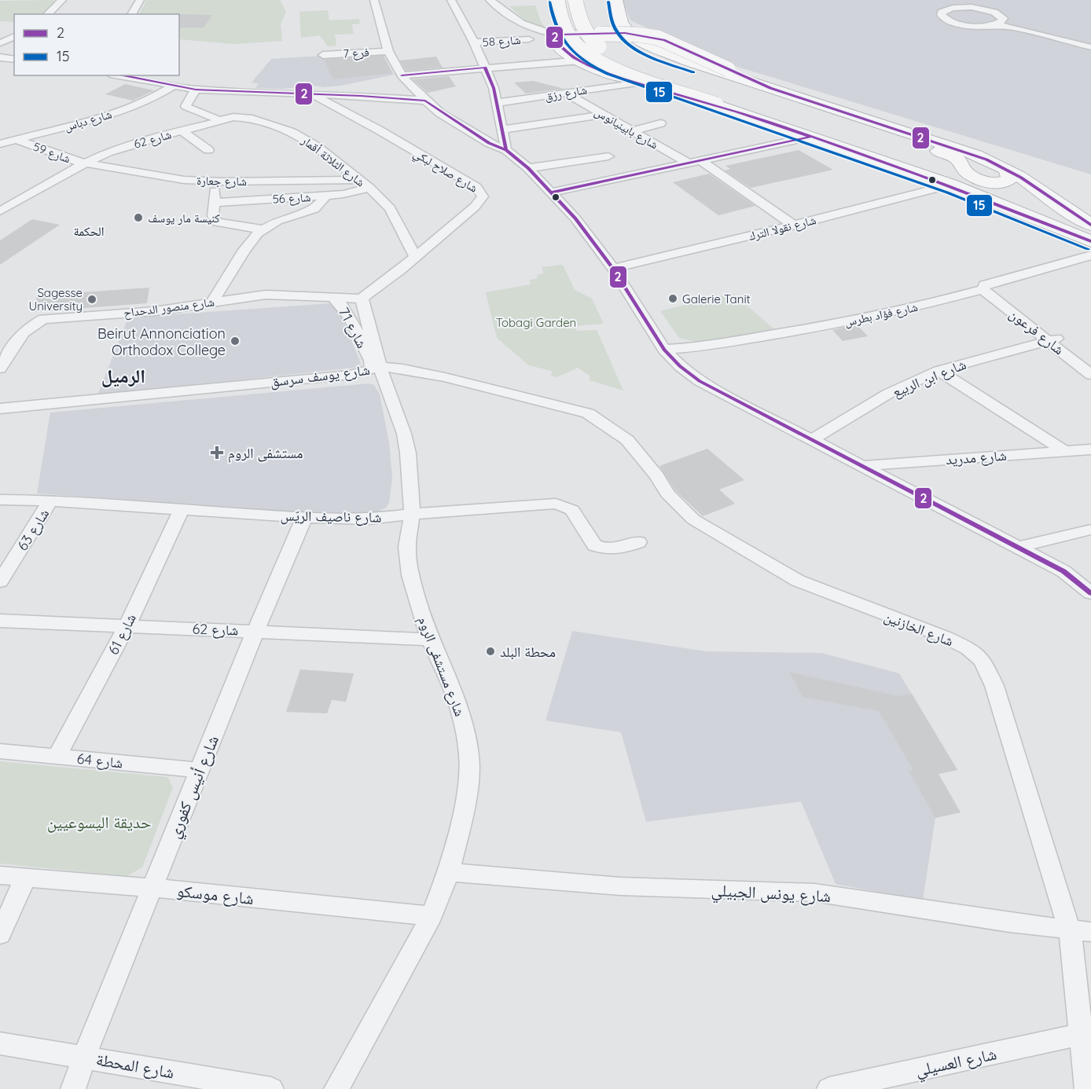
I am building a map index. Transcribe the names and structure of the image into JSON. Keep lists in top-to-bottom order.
{
  "streets": {
    "street": [
      "شارع 58",
      "فرع 7",
      "شارع رزق",
      "شارع دباس",
      "شارع بابينيانوس",
      "شارع 62",
      "شارع 59",
      "شارع الثلاثة أقمار",
      "شارع صلاح لبكي",
      "شارع جعارة",
      "شارع 56",
      "شارع نقولا الترك",
      "شارع منصور الدحداح",
      "شارع فؤاد بطرس",
      "شارع 71",
      "شارع فرعون",
      "شارع يوسف سرسق",
      "شارع ابن الربيع",
      "شارع مدريد",
      "شارع ناصيف الريّس",
      "شارع 63",
      "شارع الخازنين",
      "شارع 61",
      "شارع مستشفى الروم",
      "شارع 64",
      "شارع أنيس كفوري",
      "شارع يونس الجبيلي",
      "شارع موسكو",
      "شارع العسيلي",
      "شارع المحطة"
    ]
  },
  "crossings": [
    ["شارع رزق", "شارع بابينيانوس"],
    ["شارع دباس", "شارع 59"],
    ["شارع 62", "شارع 59"],
    ["شارع 62", "شارع الثلاثة أقمار"],
    ["شارع 62", "شارع جعارة"],
    ["شارع 62", "شارع 61"],
    ["شارع 62", "شارع مستشفى الروم"],
    ["شارع 62", "شارع أنيس كفوري"],
    ["شارع 59", "شارع جعارة"],
    ["شارع الثلاثة أقمار", "شارع صلاح لبكي"],
    ["شارع الثلاثة أقمار", "شارع جعارة"],
    ["شارع الثلاثة أقمار", "شارع 56"],
    ["شارع صلاح لبكي", "شارع منصور الدحداح"],
    ["شارع صلاح لبكي", "شارع مستشفى الروم"],
    ["شارع منصور الدحداح", "شارع 71"],
    ["شارع منصور الدحداح", "شارع مستشفى الروم"],
    ["شارع فؤاد بطرس", "شارع فرعون"],
    ["شارع 71", "شارع يوسف سرسق"],
    ["شارع فرعون", "شارع ابن الربيع"],
    ["شارع يوسف سرسق", "شارع الخازنين"],
    ["شارع يوسف سرسق", "شارع مستشفى الروم"],
    ["شارع ناصيف الريّس", "شارع 63"],
    ["شارع ناصيف الريّس", "شارع 61"],
    ["شارع ناصيف الريّس", "شارع مستشفى الروم"],
    ["شارع ناصيف الريّس", "شارع أنيس كفوري"],
    ["شارع الخازنين", "شارع يونس الجبيلي"],
    ["شارع الخازنين", "شارع العسيلي"],
    ["شارع 61", "شارع 64"],
    ["شارع مستشفى الروم", "شارع يونس الجبيلي"],
    ["شارع مستشفى الروم", "شارع موسكو"],
    ["شارع 64", "شارع أنيس كفوري"],
    ["شارع أنيس كفوري", "شارع موسكو"],
    ["شارع أنيس كفوري", "شارع المحطة"]
  ],
  "districts": ["الحكمة", "الرميل"],
  "parks": ["Tobagi Garden", "حديقة اليسوعيين"],
  "places": {
    "other": [
      "كنيسة مار يوسف",
      "Galerie Tanit",
      "Sagesse University",
      "Beirut Annonciation Orthodox College",
      "محطة البلد"
    ],
    "health": ["مستشفى الروم"]
  },
  "lines": ["transit line 15", "transit line 2"],
  "legend": ["2", "15"]
}
